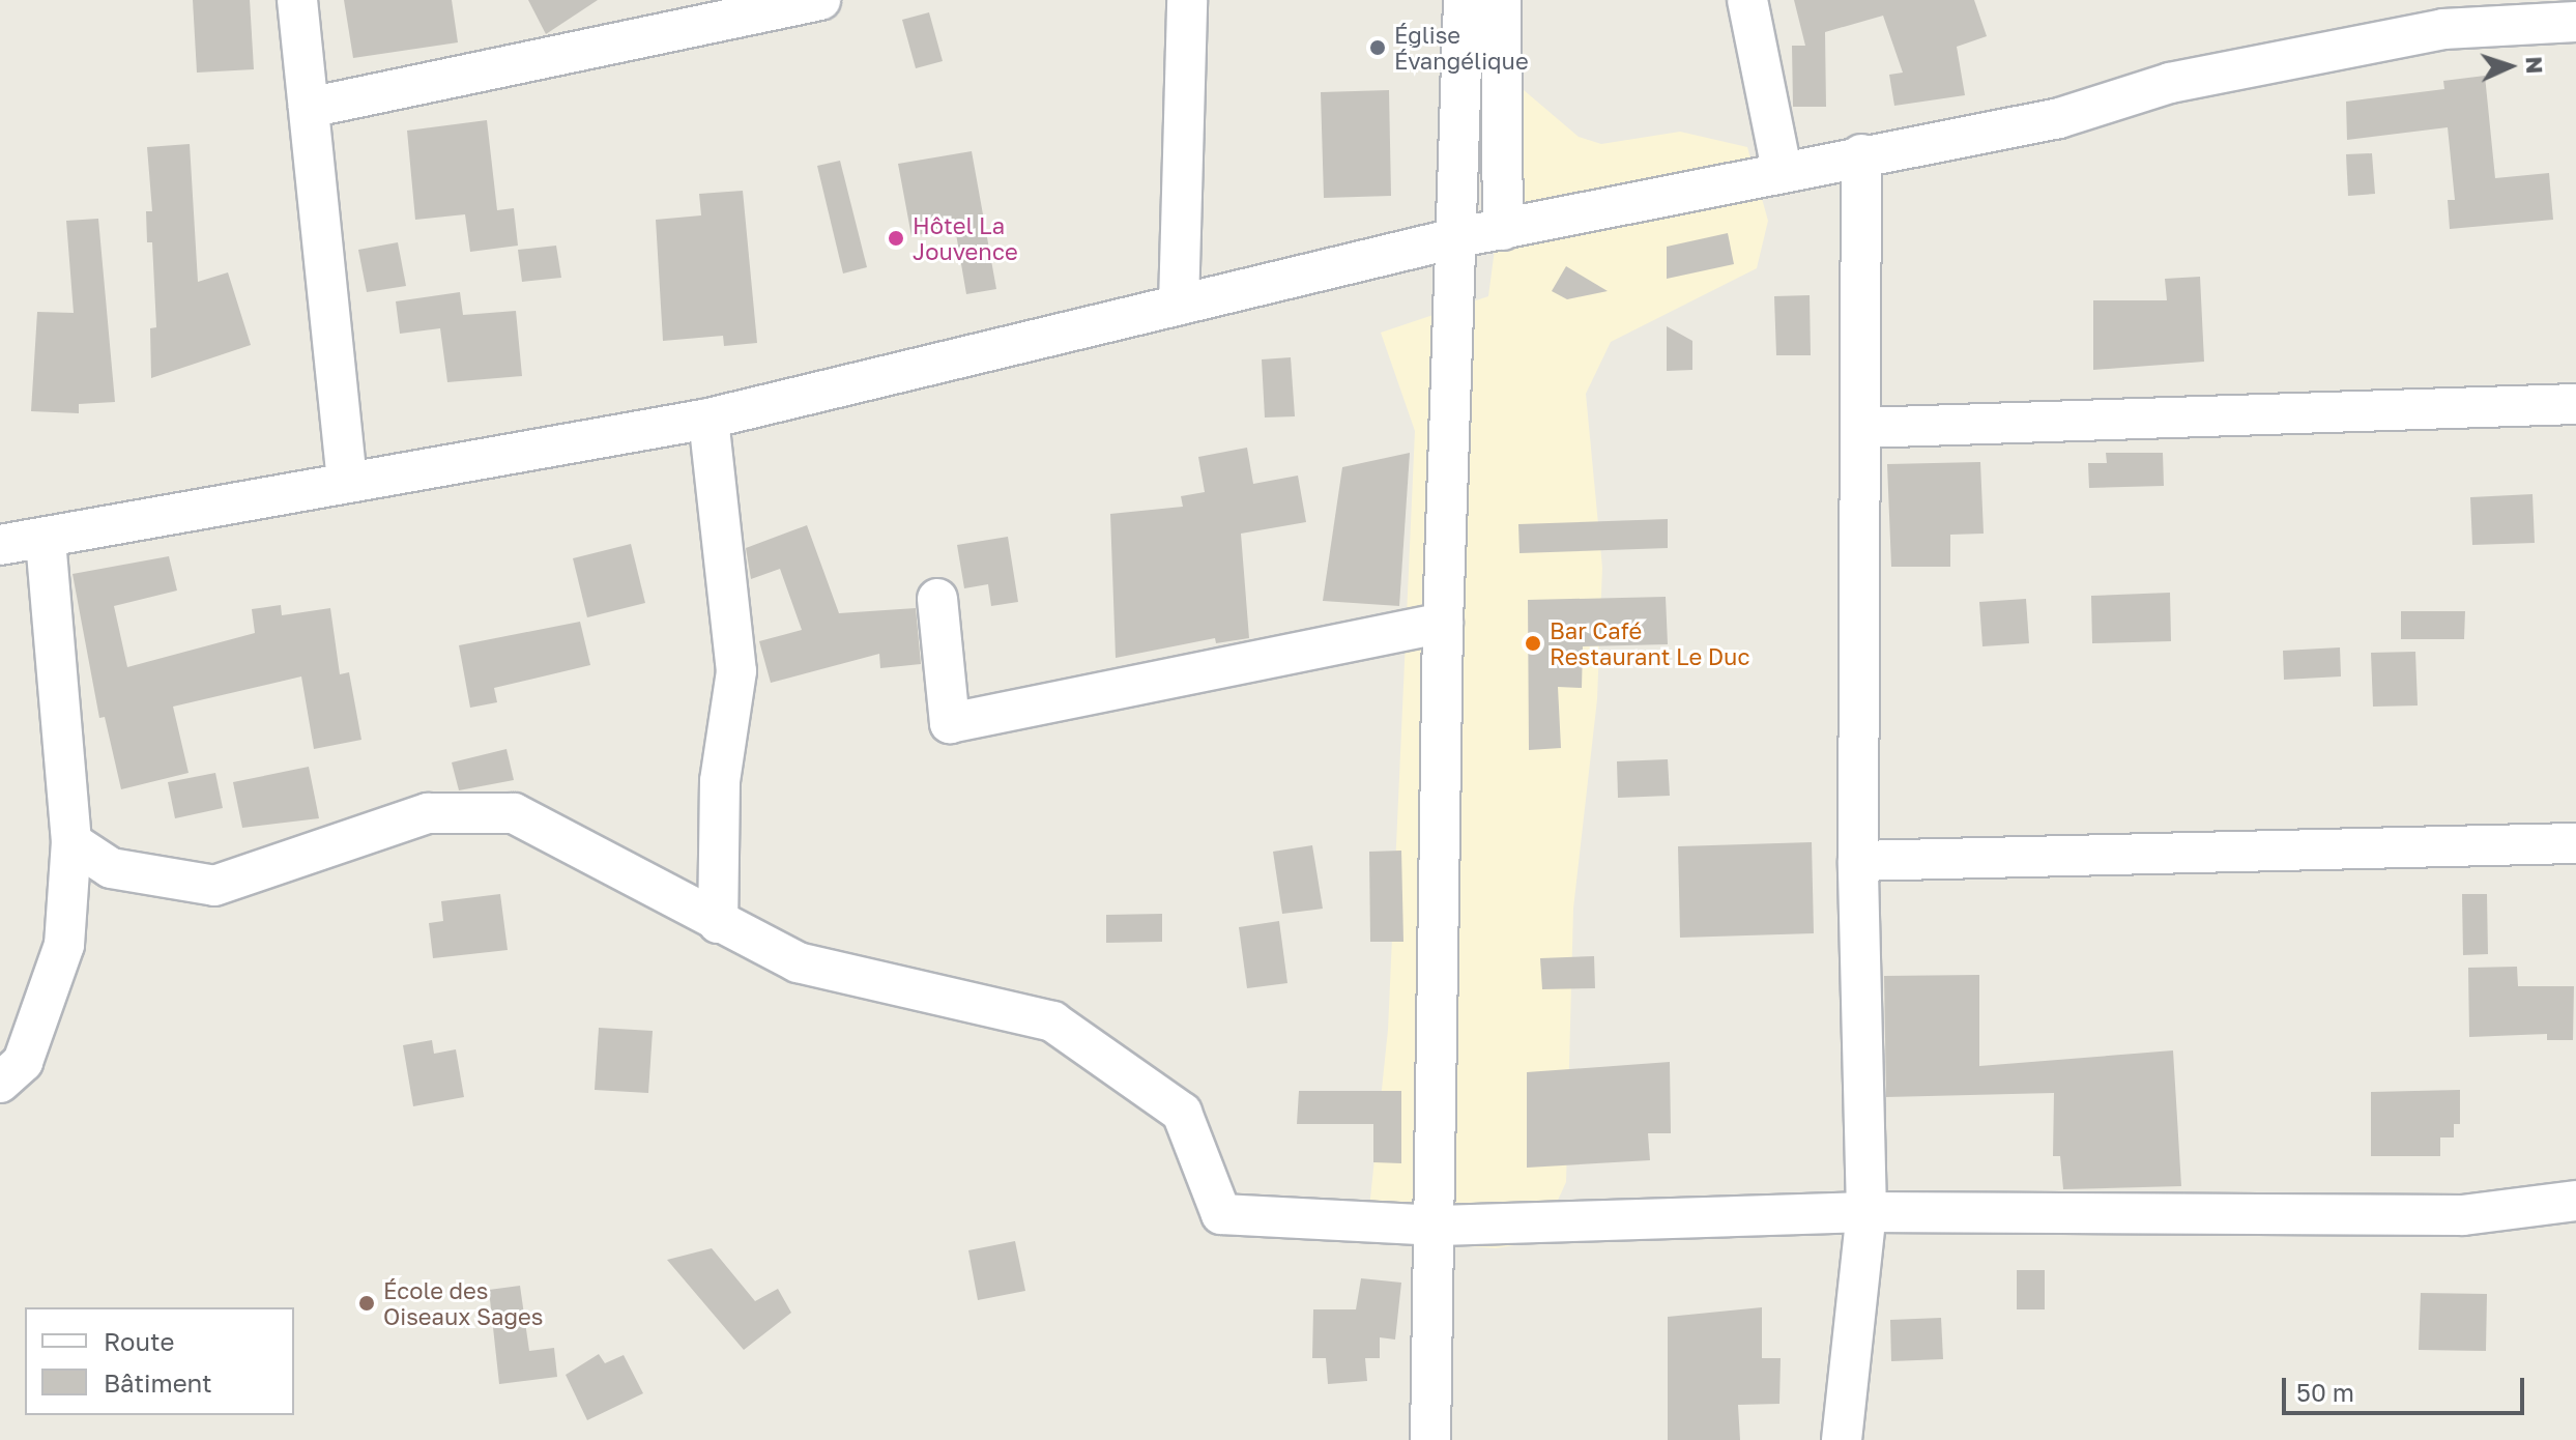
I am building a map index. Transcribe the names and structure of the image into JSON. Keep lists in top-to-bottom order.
{
  "places": [
    "Église Évangélique",
    "Hôtel La Jouvence",
    "Bar Café Restaurant Le Duc",
    "École des Oiseaux Sages"
  ],
  "legend": ["Route", "Bâtiment"],
  "scale_bar": "50 m",
  "north": "right"
}
